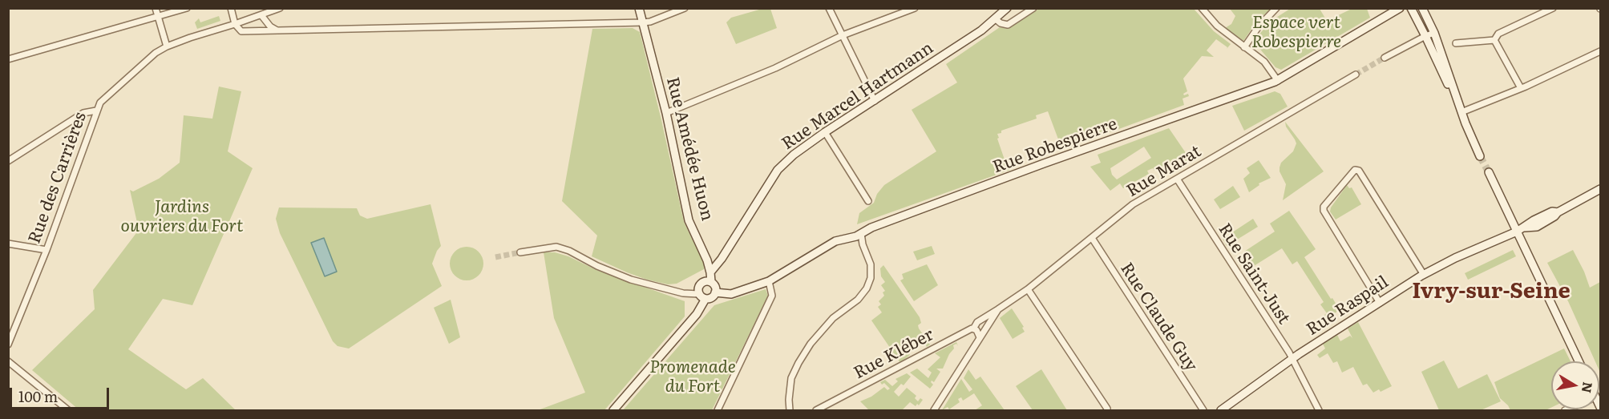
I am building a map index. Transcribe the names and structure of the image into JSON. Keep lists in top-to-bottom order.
{
  "streets": {
    "main road": [
      "Rue Marcel Hartmann",
      "Rue Robespierre",
      "Rue Amédée Huon",
      "Rue Raspail"
    ],
    "street": [
      "Rue Marat",
      "Rue des Carrières",
      "Rue Saint-Just",
      "Rue Claude Guy",
      "Rue Kléber"
    ]
  },
  "crossings": [
    ["Rue Marcel Hartmann", "Rue Amédée Huon"],
    ["Rue Robespierre", "Rue Amédée Huon"],
    ["Rue Marat", "Rue Saint-Just"],
    ["Rue Marat", "Rue Claude Guy"],
    ["Rue Marat", "Rue Kléber"],
    ["Rue Saint-Just", "Rue Raspail"]
  ],
  "districts": ["Ivry-sur-Seine"],
  "parks": ["Espace vert Robespierre", "Jardins ouvriers du Fort", "Promenade du Fort"],
  "scale_bar": "100 m",
  "north": "right"
}
